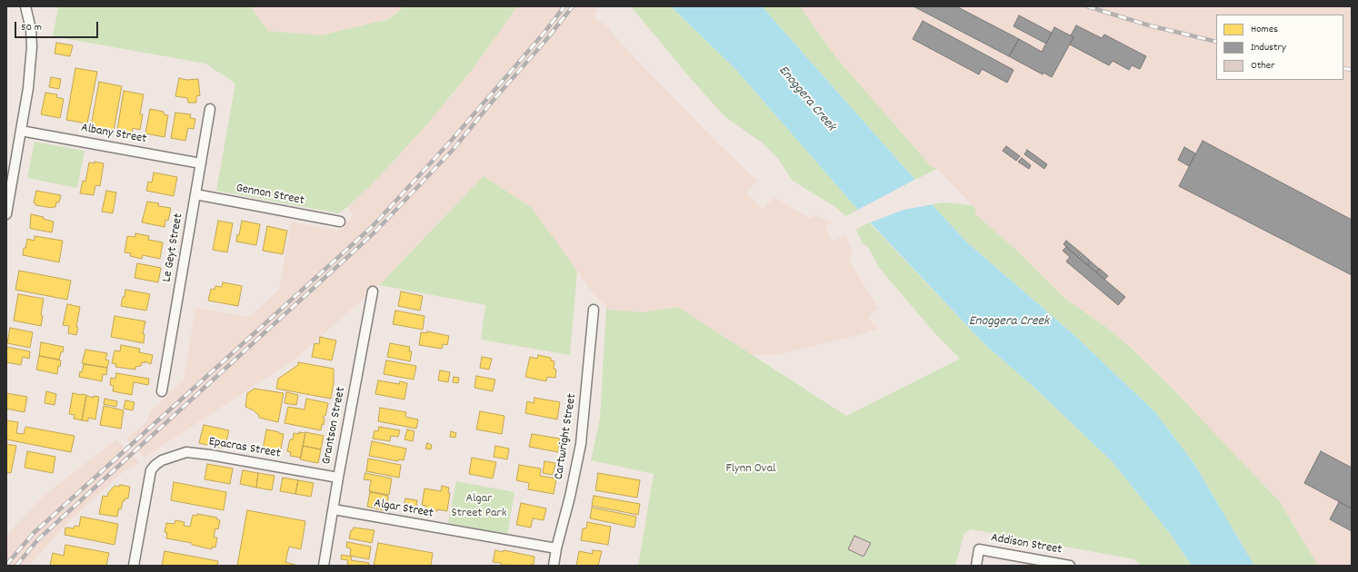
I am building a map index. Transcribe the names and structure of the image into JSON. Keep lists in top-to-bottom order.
{
  "streets": {
    "street": [
      "Albany Street",
      "Gennon Street",
      "Le Geyt Street",
      "Grantson Street",
      "Cartwright Street",
      "Epacras Street",
      "Algar Street",
      "Addison Street"
    ]
  },
  "crossings": [
    ["Albany Street", "Le Geyt Street"],
    ["Gennon Street", "Le Geyt Street"],
    ["Grantson Street", "Epacras Street"],
    ["Grantson Street", "Algar Street"],
    ["Cartwright Street", "Algar Street"]
  ],
  "water": ["Enoggera Creek"],
  "parks": ["Flynn Oval", "Algar Street Park"],
  "legend": ["Homes", "Industry", "Other"],
  "scale_bar": "50 m"
}
